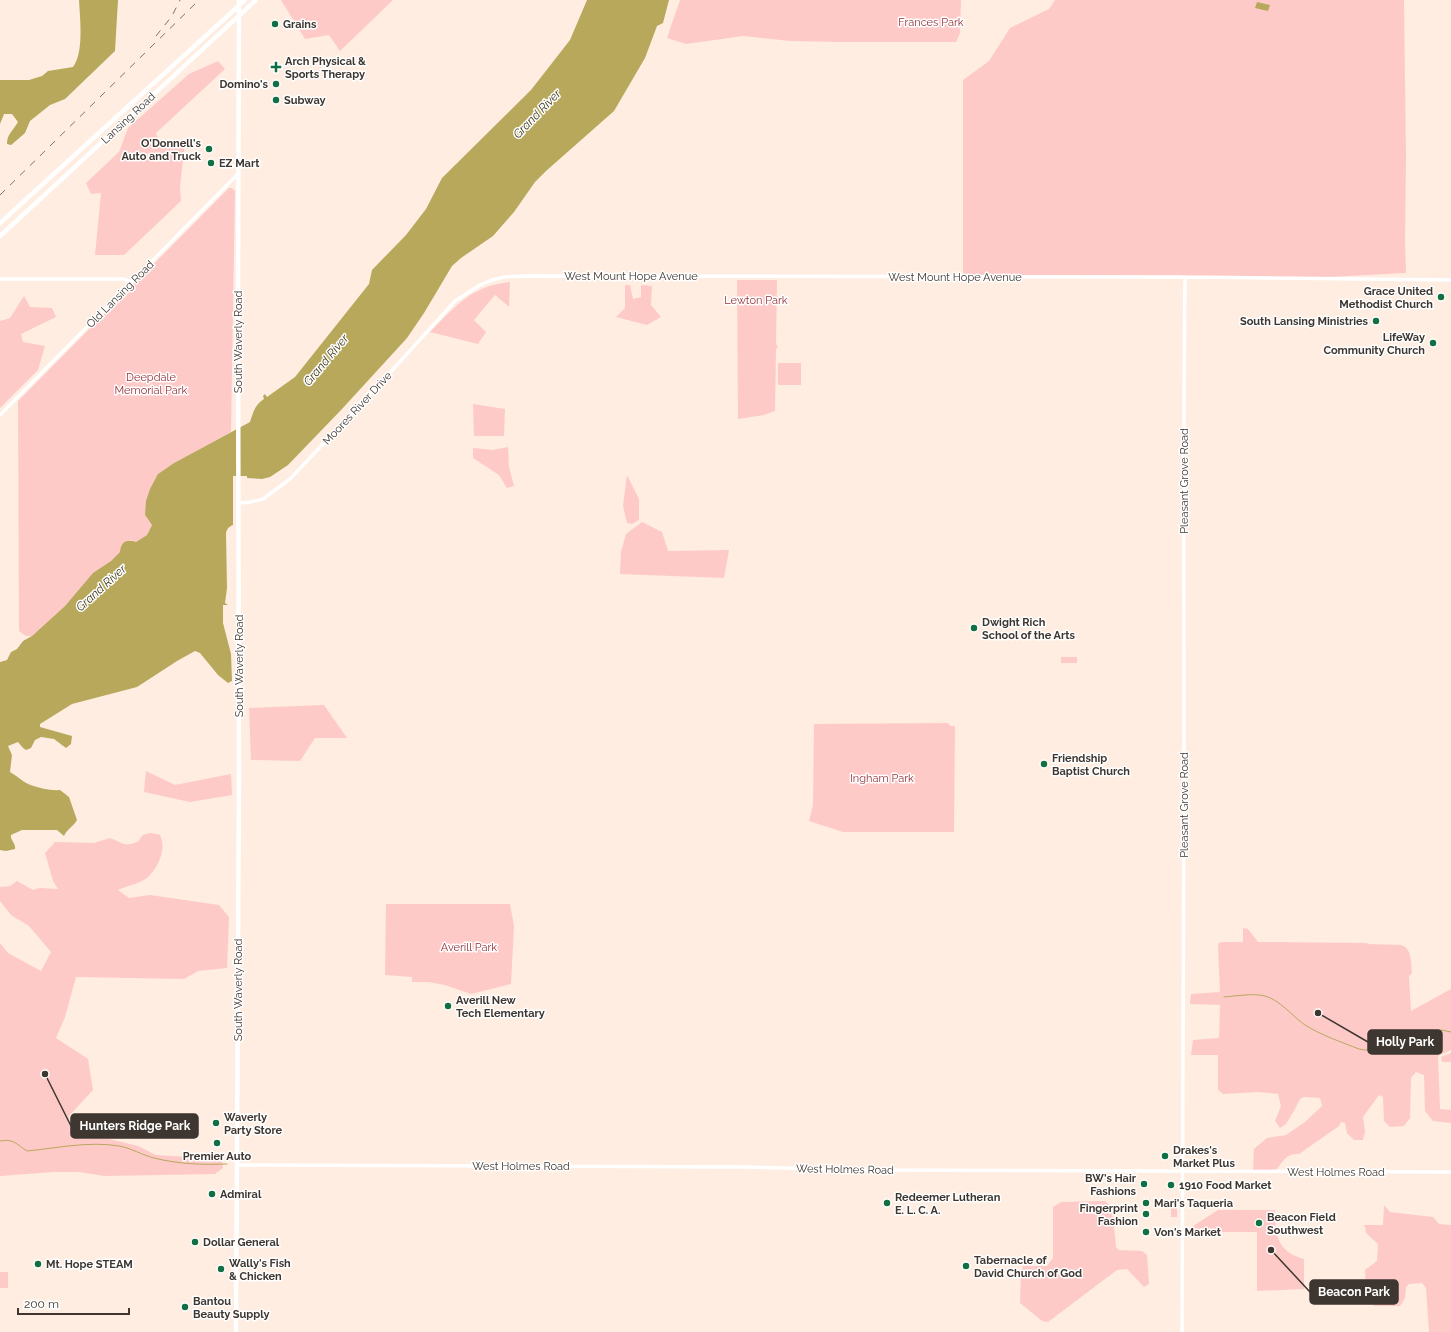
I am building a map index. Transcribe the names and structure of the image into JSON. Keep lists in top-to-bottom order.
{
  "streets": {
    "main road": ["Lansing Road", "South Waverly Road"],
    "street": [
      "West Mount Hope Avenue",
      "Old Lansing Road",
      "Moores River Drive",
      "Pleasant Grove Road",
      "West Holmes Road"
    ]
  },
  "crossings": [
    ["Lansing Road", "South Waverly Road"],
    ["West Mount Hope Avenue", "Moores River Drive"],
    ["West Mount Hope Avenue", "Pleasant Grove Road"],
    ["Old Lansing Road", "South Waverly Road"],
    ["South Waverly Road", "Moores River Drive"],
    ["South Waverly Road", "West Holmes Road"],
    ["Pleasant Grove Road", "West Holmes Road"]
  ],
  "water": ["Grand River"],
  "parks": [
    "Frances Park",
    "Lewton Park",
    "Deepdale Memorial Park",
    "Ingham Park",
    "Averill Park"
  ],
  "places": {
    "other": [
      "Grains",
      "Domino's",
      "Subway",
      "O'Donnell's Auto and Truck",
      "EZ Mart",
      "Grace United Methodist Church",
      "South Lansing Ministries",
      "LifeWay Community Church",
      "Dwight Rich School of the Arts",
      "Friendship Baptist Church",
      "Averill New Tech Elementary",
      "Holly Park",
      "Hunters Ridge Park",
      "Waverly Party Store",
      "Premier Auto",
      "Drakes's Market Plus",
      "BW's Hair Fashions",
      "1910 Food Market",
      "Admiral",
      "Redeemer Lutheran E. L. C. A.",
      "Mari's Taqueria",
      "Fingerprint Fashion",
      "Beacon Field Southwest",
      "Von's Market",
      "Dollar General",
      "Beacon Park",
      "Mt. Hope STEAM",
      "Tabernacle of David Church of God",
      "Wally's Fish & Chicken",
      "Bantou Beauty Supply"
    ],
    "health": ["Arch Physical & Sports Therapy"]
  },
  "scale_bar": "200 m"
}
